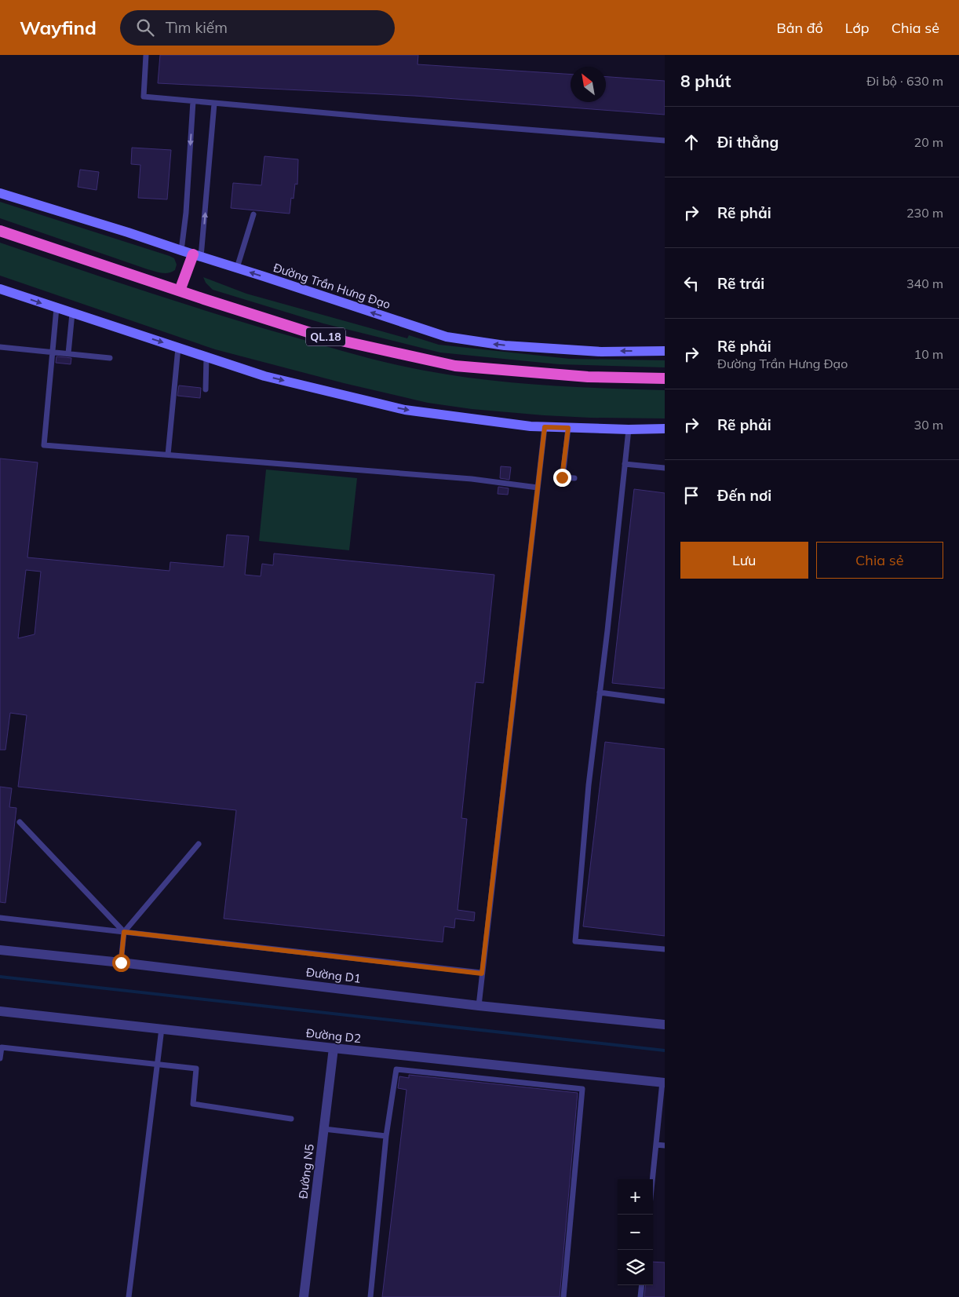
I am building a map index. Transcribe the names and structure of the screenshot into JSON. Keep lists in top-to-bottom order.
{
  "streets": {
    "highway": ["QL.18"],
    "main road": ["Đường Trần Hưng Đạo"],
    "street": ["Đường D1", "Đường D2", "Đường N5"]
  },
  "crossings": [
    ["Đường D2", "Đường N5"]
  ],
  "north": "top left",
  "page": {
    "header": "Wayfind",
    "search": "Tìm kiếm",
    "nav": ["Bản đồ", "Lớp", "Chia sẻ"],
    "heading": ["8 phút", "Đi bộ · 630 m"],
    "list": [
      ["Đi thẳng", "20 m"],
      ["Rẽ phải", "230 m"],
      ["Rẽ trái", "340 m"],
      ["Rẽ phải", "Đường Trần Hưng Đạo", "10 m"],
      ["Rẽ phải", "30 m"],
      "Đến nơi"
    ],
    "buttons": ["Lưu", "Chia sẻ"],
    "map_buttons": ["+", "−"]
  }
}
